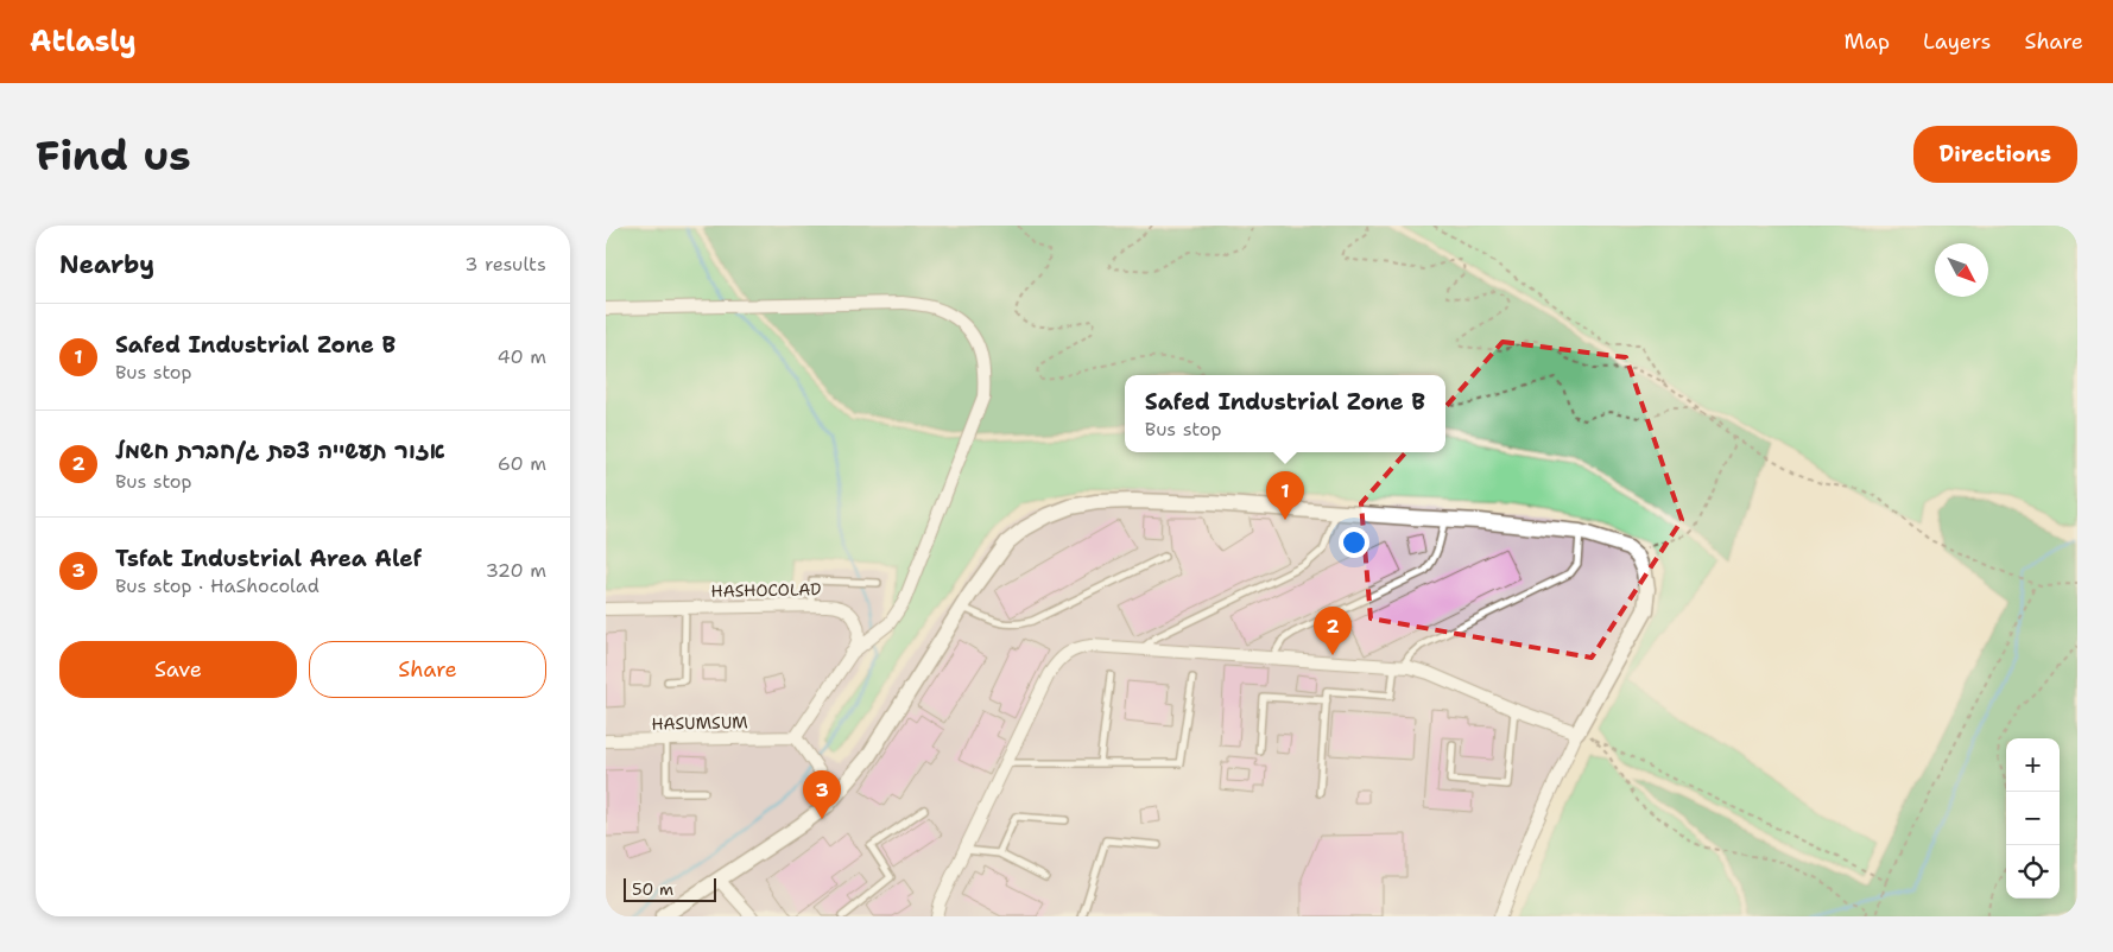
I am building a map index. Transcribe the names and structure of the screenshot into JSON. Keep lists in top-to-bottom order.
{
  "streets": {
    "street": ["HASHOCOLAD", "HASUMSUM"]
  },
  "crossings": [
    ["HASHOCOLAD", "HASUMSUM"]
  ],
  "scale_bar": "50 m",
  "north": "bottom right",
  "page": {
    "header": "Atlasly",
    "nav": ["Map", "Layers", "Share"],
    "buttons": [
      "Directions",
      ["Save", "Share"]
    ],
    "title": "Find us",
    "heading": ["Nearby", "3 results"],
    "list": [
      {
        "mark": "1",
        "name": "Safed Industrial Zone B",
        "note": "Bus stop",
        "value": "40 m"
      },
      {
        "mark": "2",
        "name": "אזור תעשייה צפת ג/חברת חשמל",
        "note": "Bus stop",
        "value": "60 m"
      },
      {
        "mark": "3",
        "name": "Tsfat Industrial Area Alef",
        "note": "Bus stop · HaShocolad",
        "value": "320 m"
      }
    ],
    "popup": ["Safed Industrial Zone B", "Bus stop"],
    "pins": ["1", "2", "3"],
    "map_buttons": ["+", "−"],
    "scale": "50 m"
  }
}
